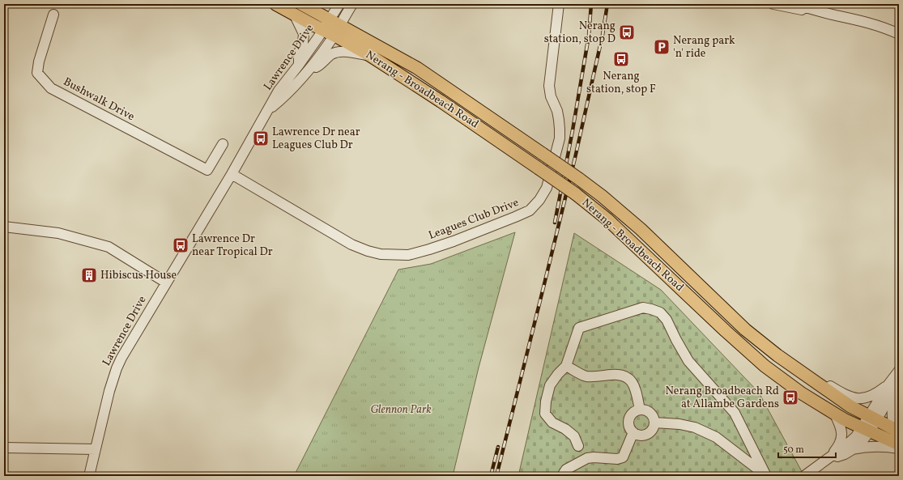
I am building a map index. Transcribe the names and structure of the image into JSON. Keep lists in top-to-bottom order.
{
  "streets": {
    "main road": ["Nerang - Broadbeach Road"],
    "street": ["Lawrence Drive", "Bushwalk Drive", "Leagues Club Drive"]
  },
  "crossings": [
    ["Lawrence Drive", "Nerang - Broadbeach Road"],
    ["Lawrence Drive", "Leagues Club Drive"]
  ],
  "parks": ["Glennon Park"],
  "places": {
    "bus stop": [
      "Nerang station, stop D",
      "Nerang station, stop F",
      "Lawrence Dr near Leagues Club Dr",
      "Lawrence Dr near Tropical Dr",
      "Nerang Broadbeach Rd at Allambe Gardens"
    ],
    "parking": ["Nerang park 'n' ride"],
    "building": ["Hibiscus House"]
  },
  "scale_bar": "50 m"
}
